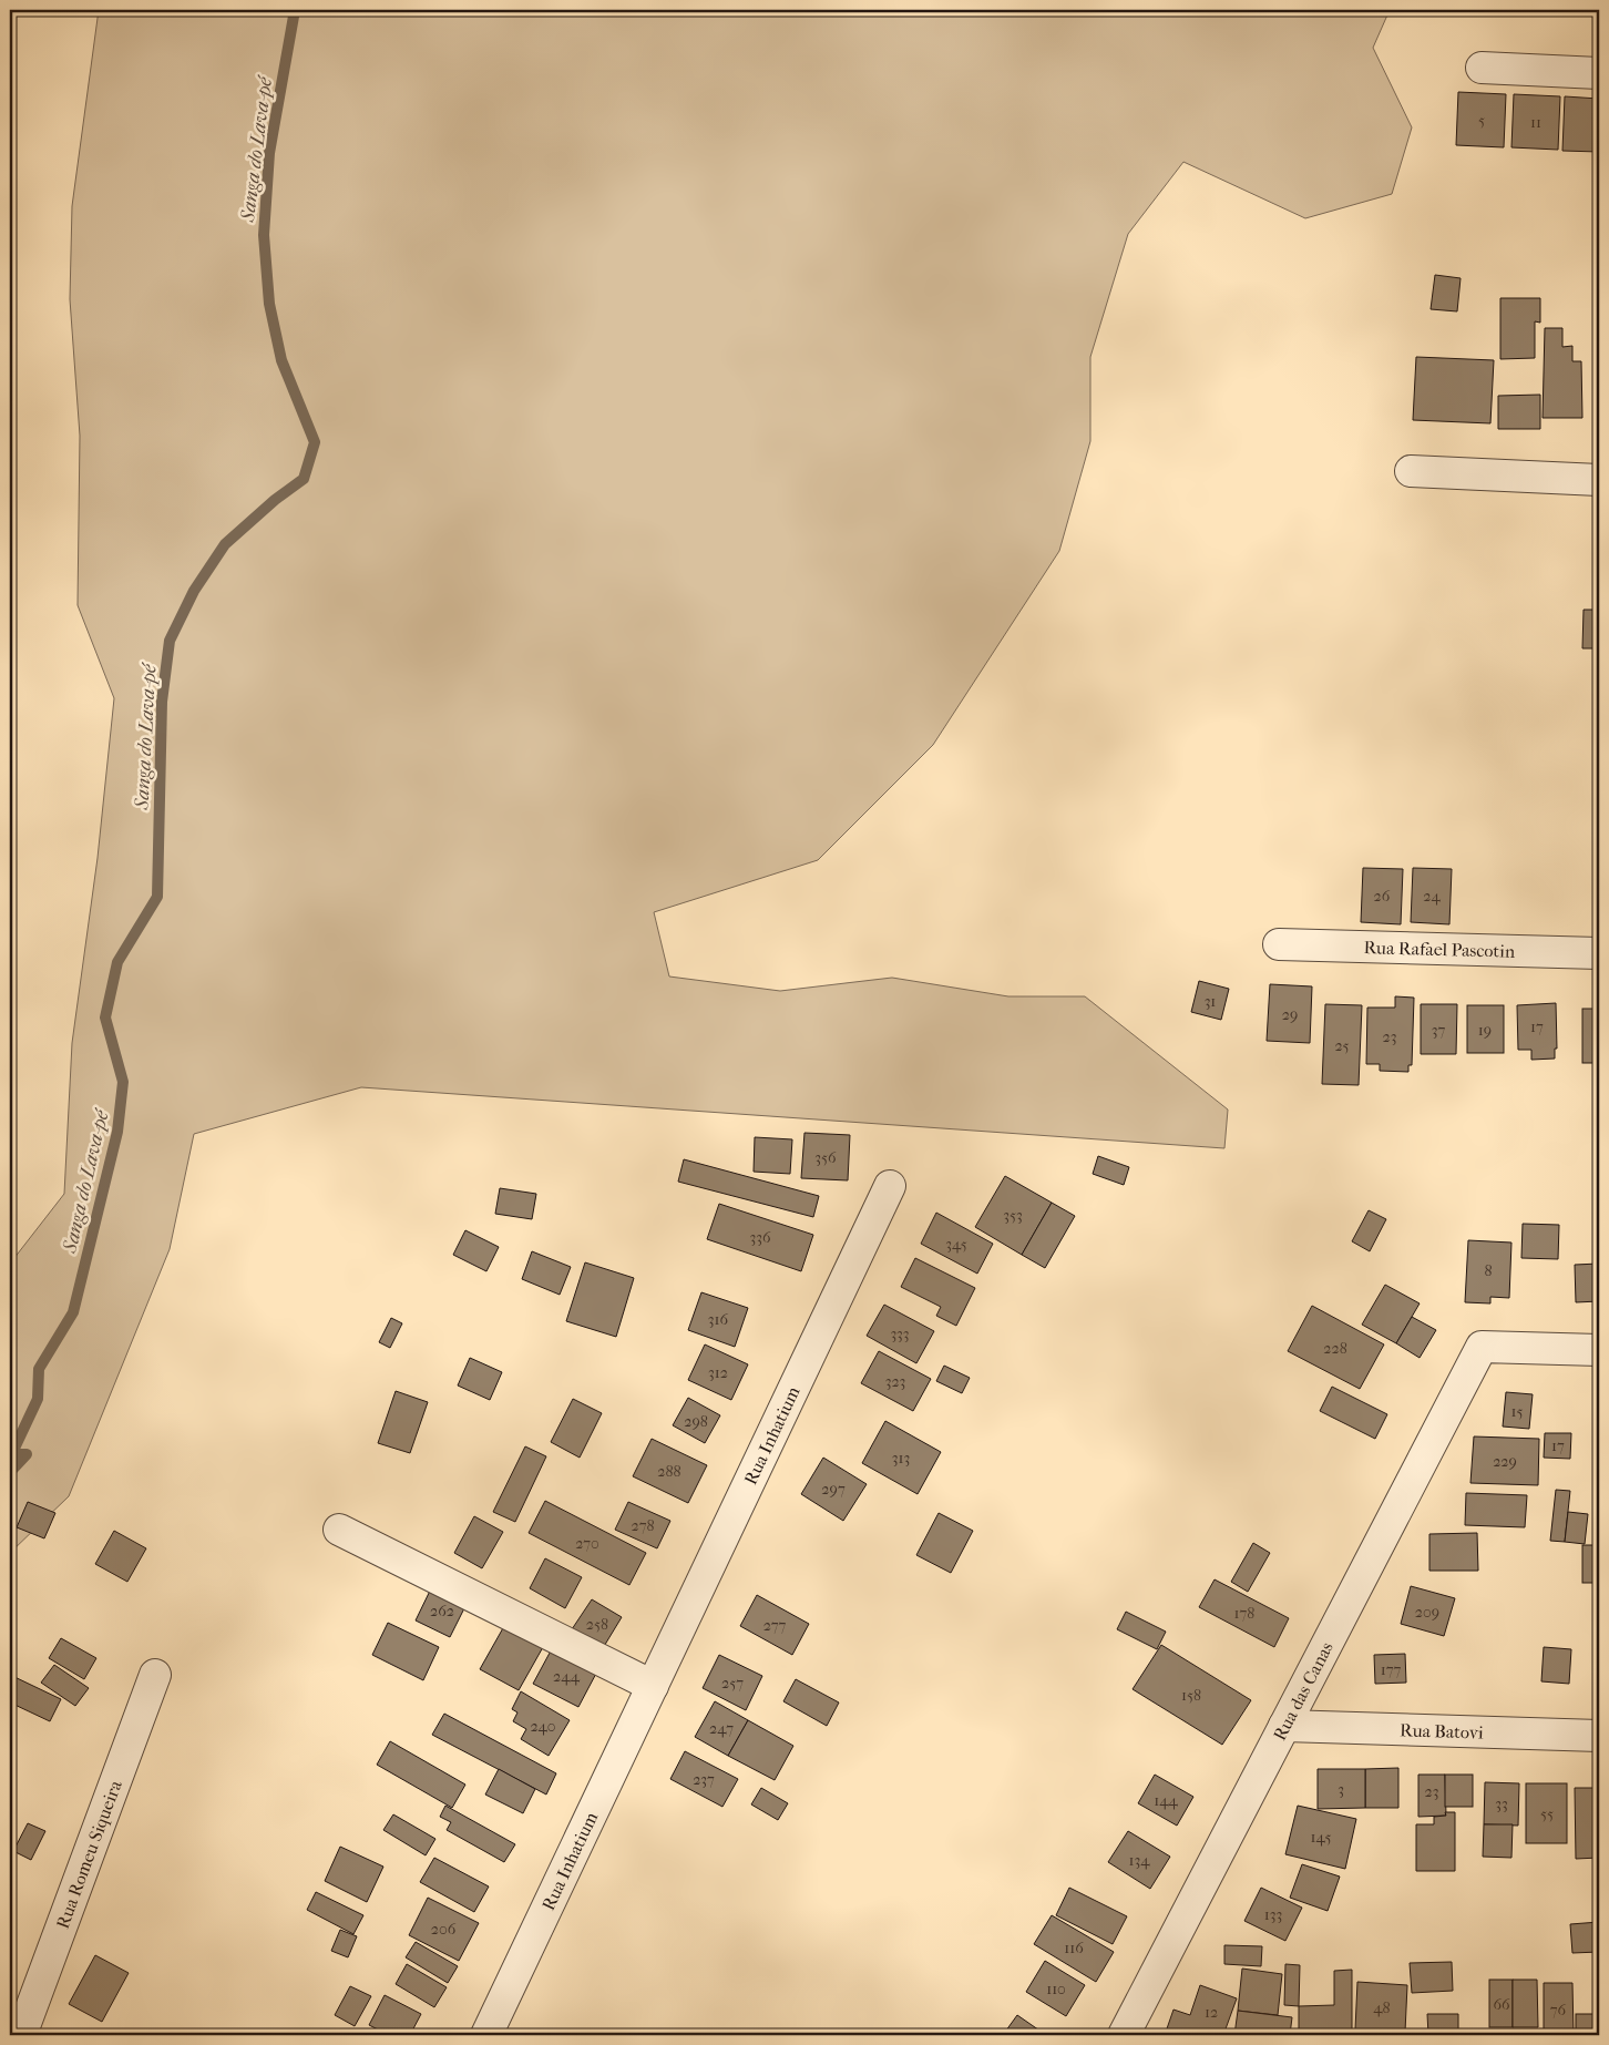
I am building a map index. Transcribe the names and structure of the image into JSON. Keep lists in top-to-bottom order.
{
  "streets": {
    "street": [
      "Rua Rafael Pascotin",
      "Rua Inhatium",
      "Rua das Canas",
      "Rua Batovi",
      "Rua Romeu Siqueira"
    ]
  },
  "crossings": [
    ["Rua das Canas", "Rua Batovi"]
  ],
  "water": ["Sanga do Lava-pé"],
  "house_numbers": [
    "5",
    "11",
    "26",
    "24",
    "31",
    "29",
    "17",
    "37",
    "19",
    "23",
    "25",
    "356",
    "353",
    "336",
    "345",
    "8",
    "316",
    "333",
    "228",
    "312",
    "323",
    "15",
    "298",
    "17",
    "313",
    "229",
    "288",
    "297",
    "278",
    "270",
    "262",
    "209",
    "178",
    "258",
    "277",
    "177",
    "244",
    "257",
    "158",
    "240",
    "247",
    "237",
    "3",
    "23",
    "144",
    "33",
    "55",
    "145",
    "134",
    "133",
    "206",
    "116",
    "110",
    "66",
    "48",
    "76",
    "12"
  ]
}
